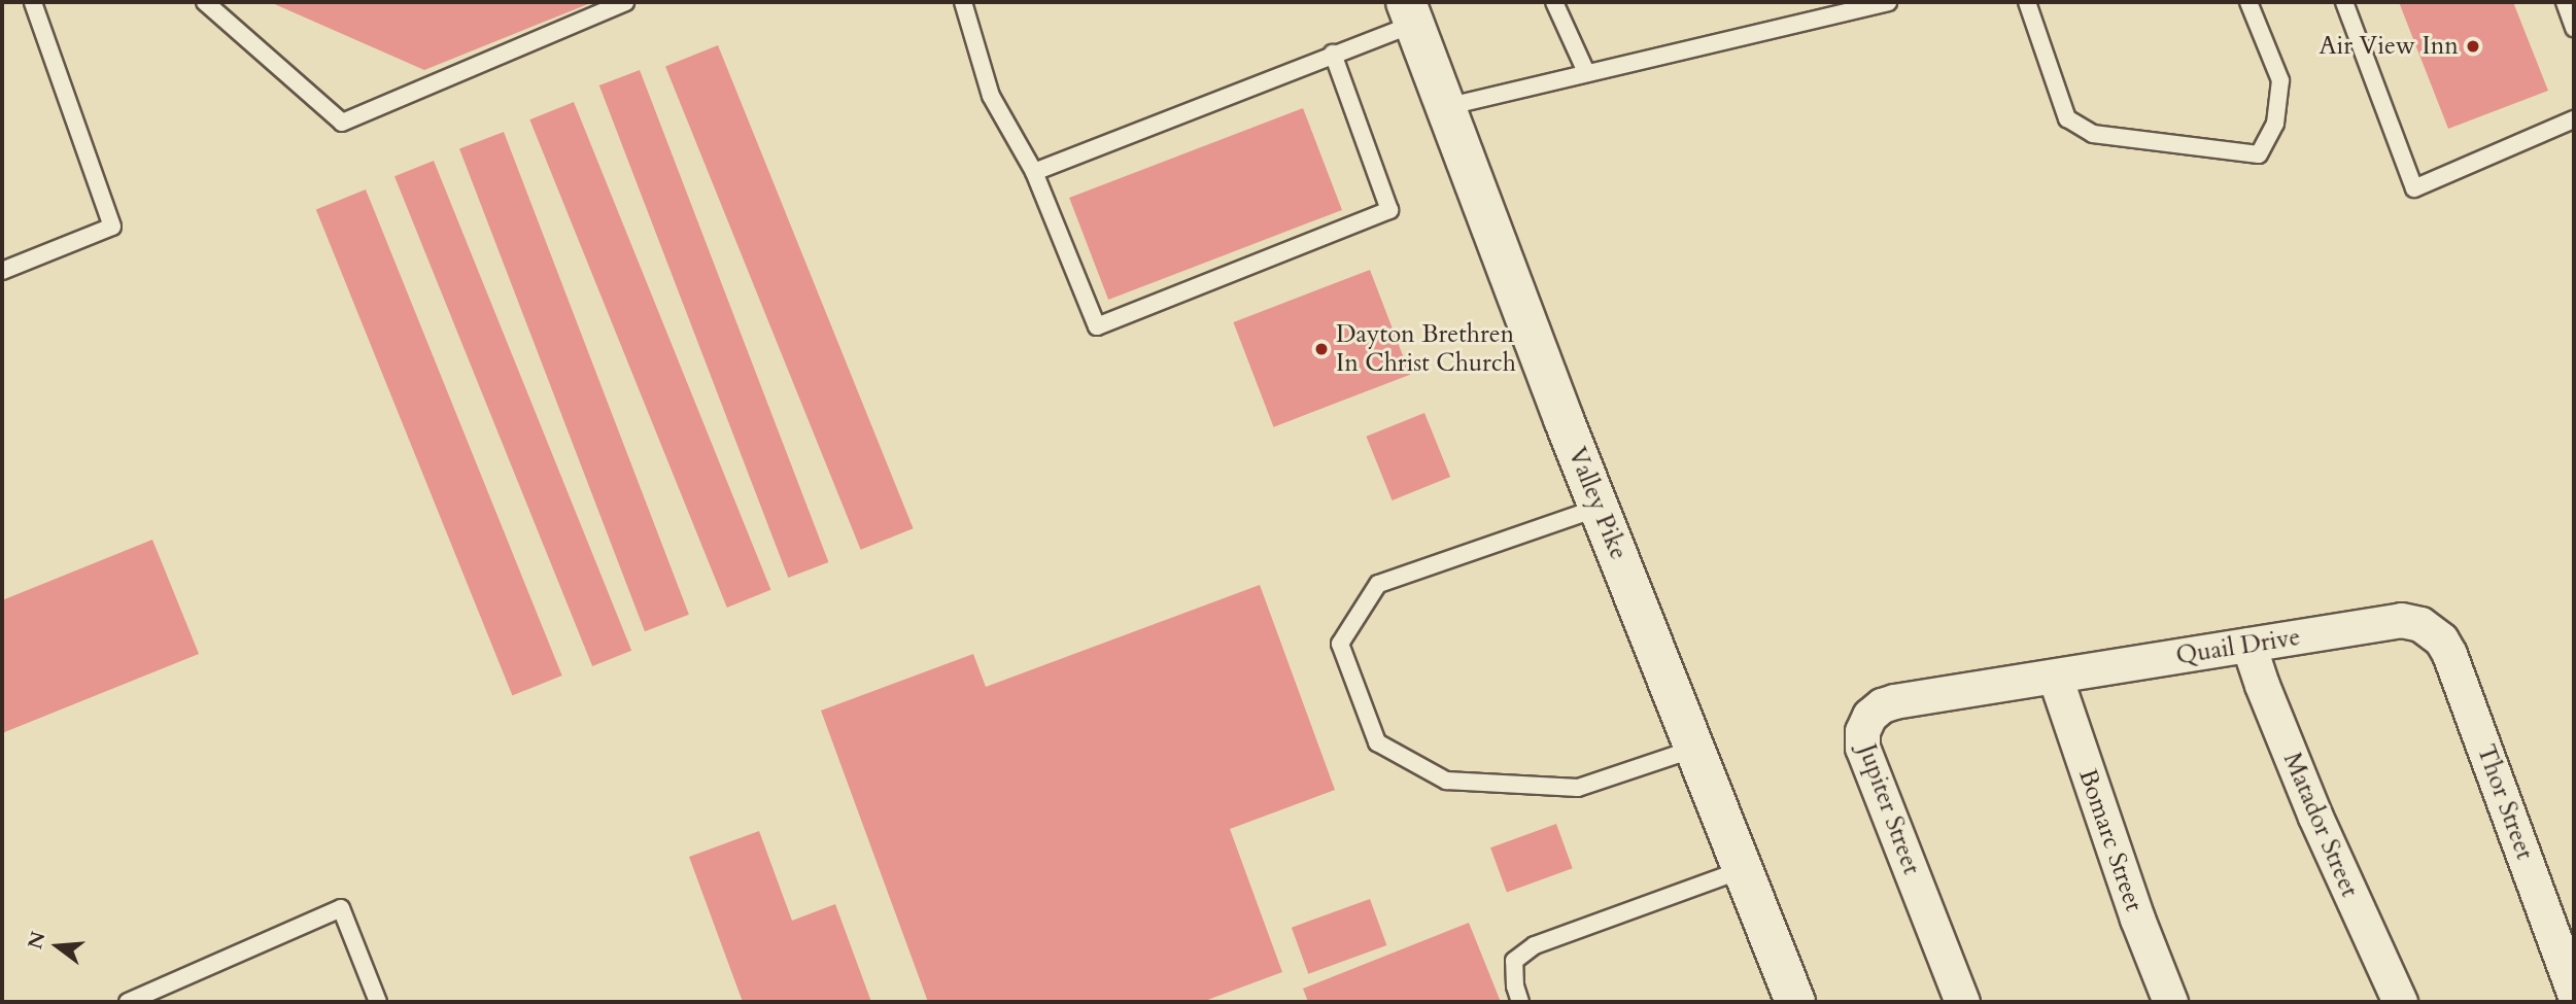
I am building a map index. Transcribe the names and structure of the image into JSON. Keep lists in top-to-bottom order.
{
  "streets": {
    "street": [
      "Valley Pike",
      "Quail Drive",
      "Thor Street",
      "Jupiter Street",
      "Matador Street",
      "Bomarc Street"
    ]
  },
  "crossings": [
    ["Quail Drive", "Thor Street"],
    ["Quail Drive", "Jupiter Street"],
    ["Quail Drive", "Matador Street"],
    ["Quail Drive", "Bomarc Street"],
    ["Jupiter Street", "Bomarc Street"]
  ],
  "places": ["Air View Inn", "Dayton Brethren In Christ Church"],
  "north": "left"
}
